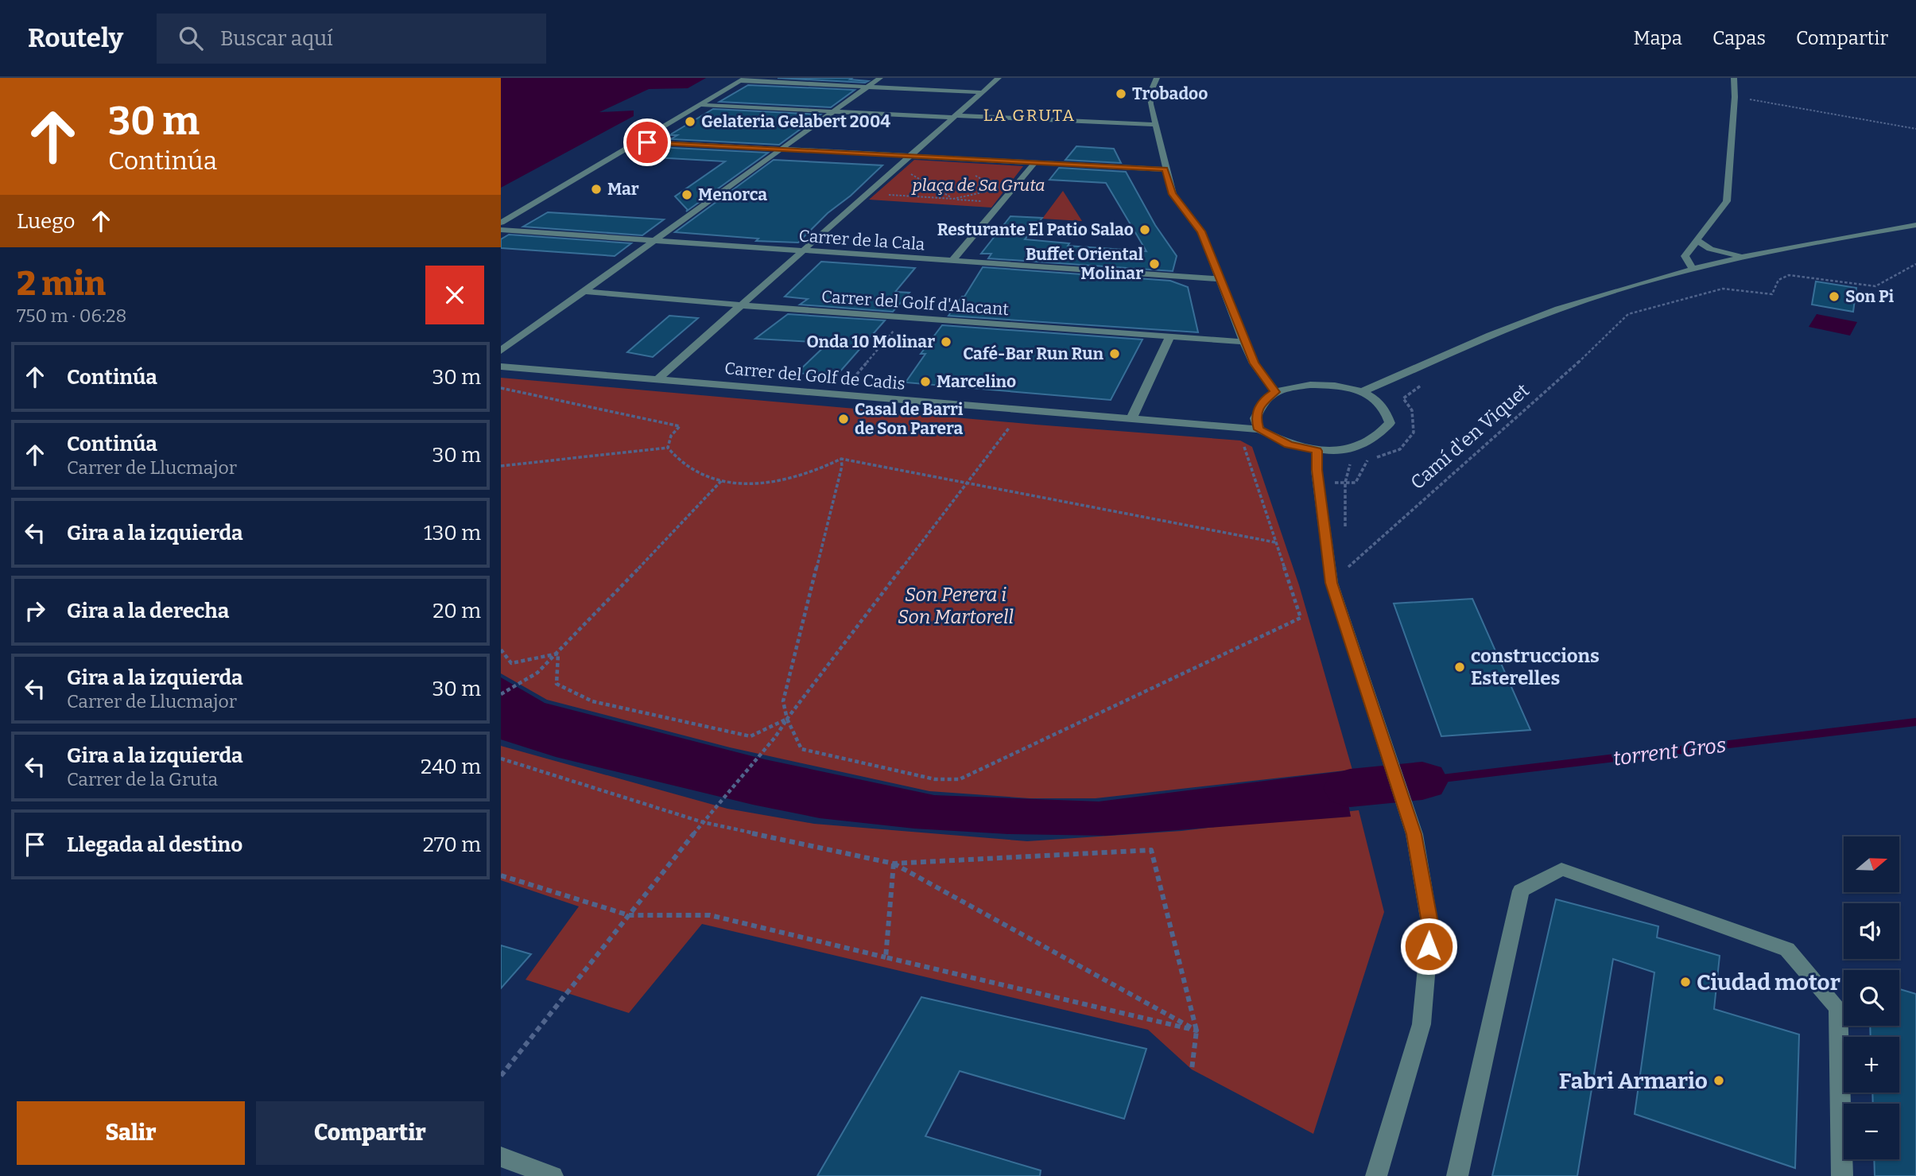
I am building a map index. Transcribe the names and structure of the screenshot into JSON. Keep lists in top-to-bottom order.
{
  "streets": {
    "street": ["Carrer de la Cala", "Carrer del Golf d'Alacant", "Carrer del Golf de Cadis"],
    "path": ["Camí d'en Viquet"]
  },
  "districts": ["LA GRUTA"],
  "water": ["torrent Gros"],
  "parks": ["plaça de Sa Gruta", "Son Perera i Son Martorell"],
  "places": [
    "Trobadoo",
    "Gelateria Gelabert 2004",
    "Mar",
    "Menorca",
    "Resturante El Patio Salao",
    "Buffet Oriental Molinar",
    "Son Pi",
    "Onda 10 Molinar",
    "Café-Bar Run Run",
    "Marcelino",
    "Casal de Barri de Son Parera",
    "construccions Esterelles",
    "Ciudad motor",
    "Fabri Armario"
  ],
  "north": "right",
  "page": {
    "header": "Routely",
    "search": "Buscar aquí",
    "nav": ["Mapa", "Capas", "Compartir"],
    "turn": ["30 m", "Continúa"],
    "then": "Luego",
    "heading": ["2 min", "750 m · 06:28"],
    "list": [
      {
        "name": "Continúa",
        "value": "30 m"
      },
      {
        "name": "Continúa",
        "note": "Carrer de Llucmajor",
        "value": "30 m"
      },
      {
        "name": "Gira a la izquierda",
        "value": "130 m"
      },
      {
        "name": "Gira a la derecha",
        "value": "20 m"
      },
      {
        "name": "Gira a la izquierda",
        "note": "Carrer de Llucmajor",
        "value": "30 m"
      },
      {
        "name": "Gira a la izquierda",
        "note": "Carrer de la Gruta",
        "value": "240 m"
      },
      {
        "name": "Llegada al destino",
        "value": "270 m"
      }
    ],
    "map_buttons": ["+", "−"],
    "buttons": ["Salir", "Compartir"]
  }
}
